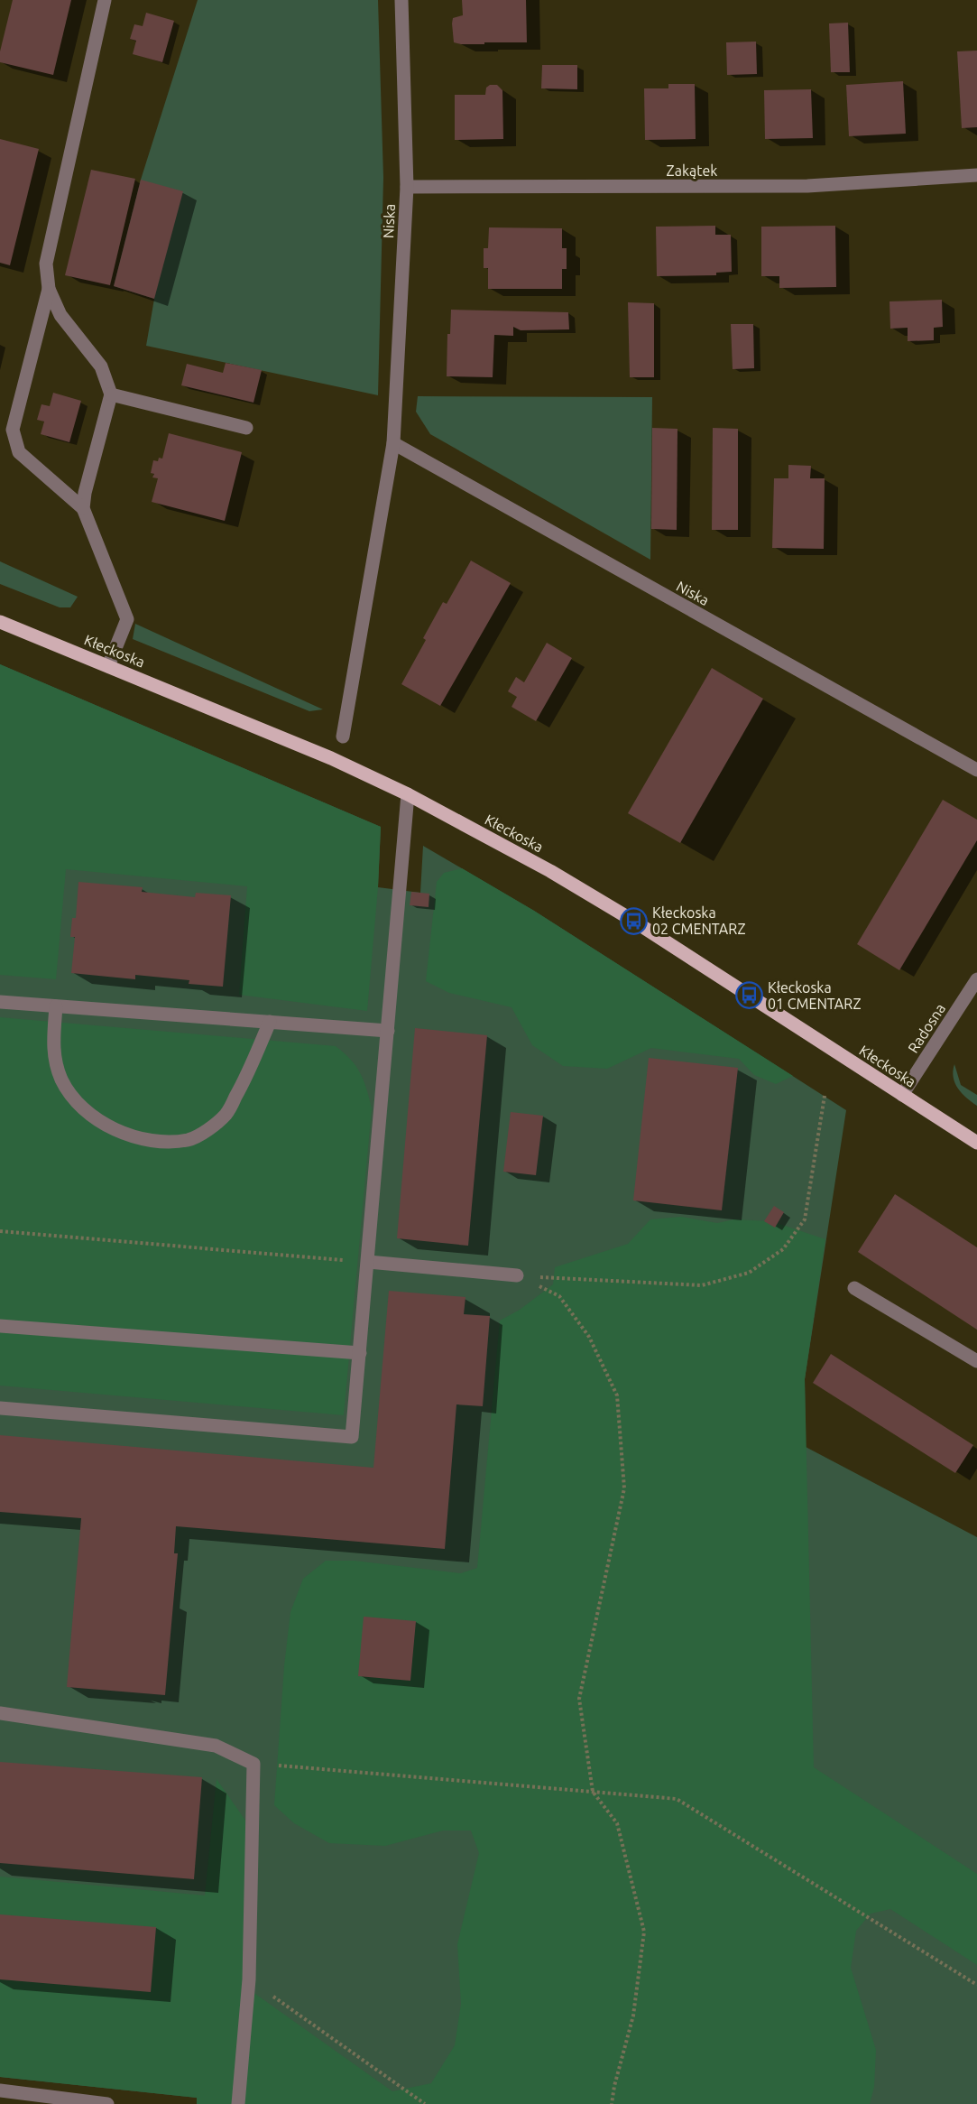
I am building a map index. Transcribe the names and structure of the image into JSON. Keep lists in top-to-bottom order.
{
  "streets": {
    "main road": ["Kłeckoska"],
    "street": ["Zakątek", "Niska", "Radosna"]
  },
  "crossings": [
    ["Zakątek", "Niska"],
    ["Kłeckoska", "Radosna"]
  ],
  "places": {
    "bus stop": ["Kłeckoska 02 CMENTARZ", "Kłeckoska 01 CMENTARZ"]
  }
}
